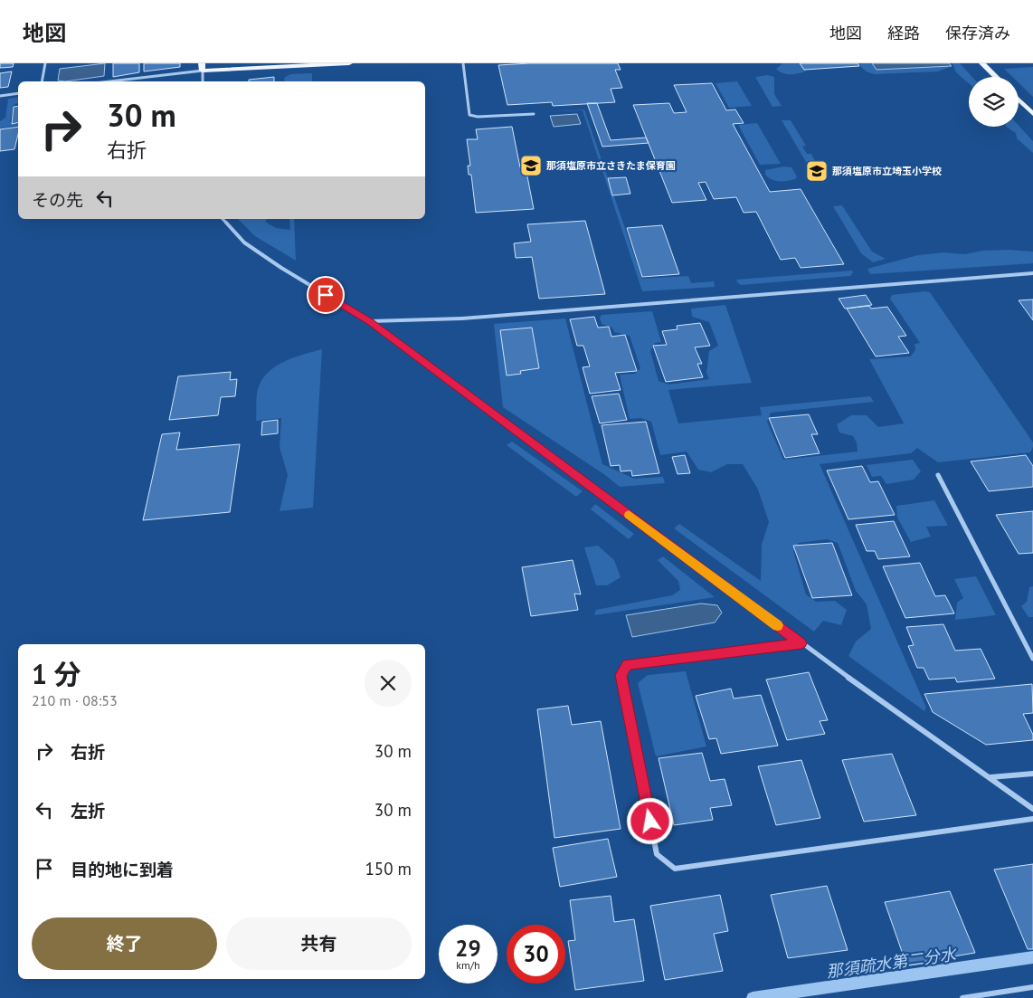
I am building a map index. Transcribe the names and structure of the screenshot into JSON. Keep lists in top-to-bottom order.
{
  "water": ["那須疏水第二分水"],
  "places": {
    "school or university": ["那須塩原市立さきたま保育園", "那須塩原市立埼玉小学校"]
  },
  "page": {
    "header": "地図",
    "nav": ["地図", "経路", "保存済み"],
    "turn": ["30 m", "右折"],
    "then": "その先",
    "heading": ["1 分", "210 m · 08:53"],
    "list": [
      {
        "name": "右折",
        "value": "30 m"
      },
      {
        "name": "左折",
        "value": "30 m"
      },
      {
        "name": "目的地に到着",
        "value": "150 m"
      }
    ],
    "buttons": ["終了", "共有"],
    "speed": "29 km/h",
    "limit": "30"
  }
}
